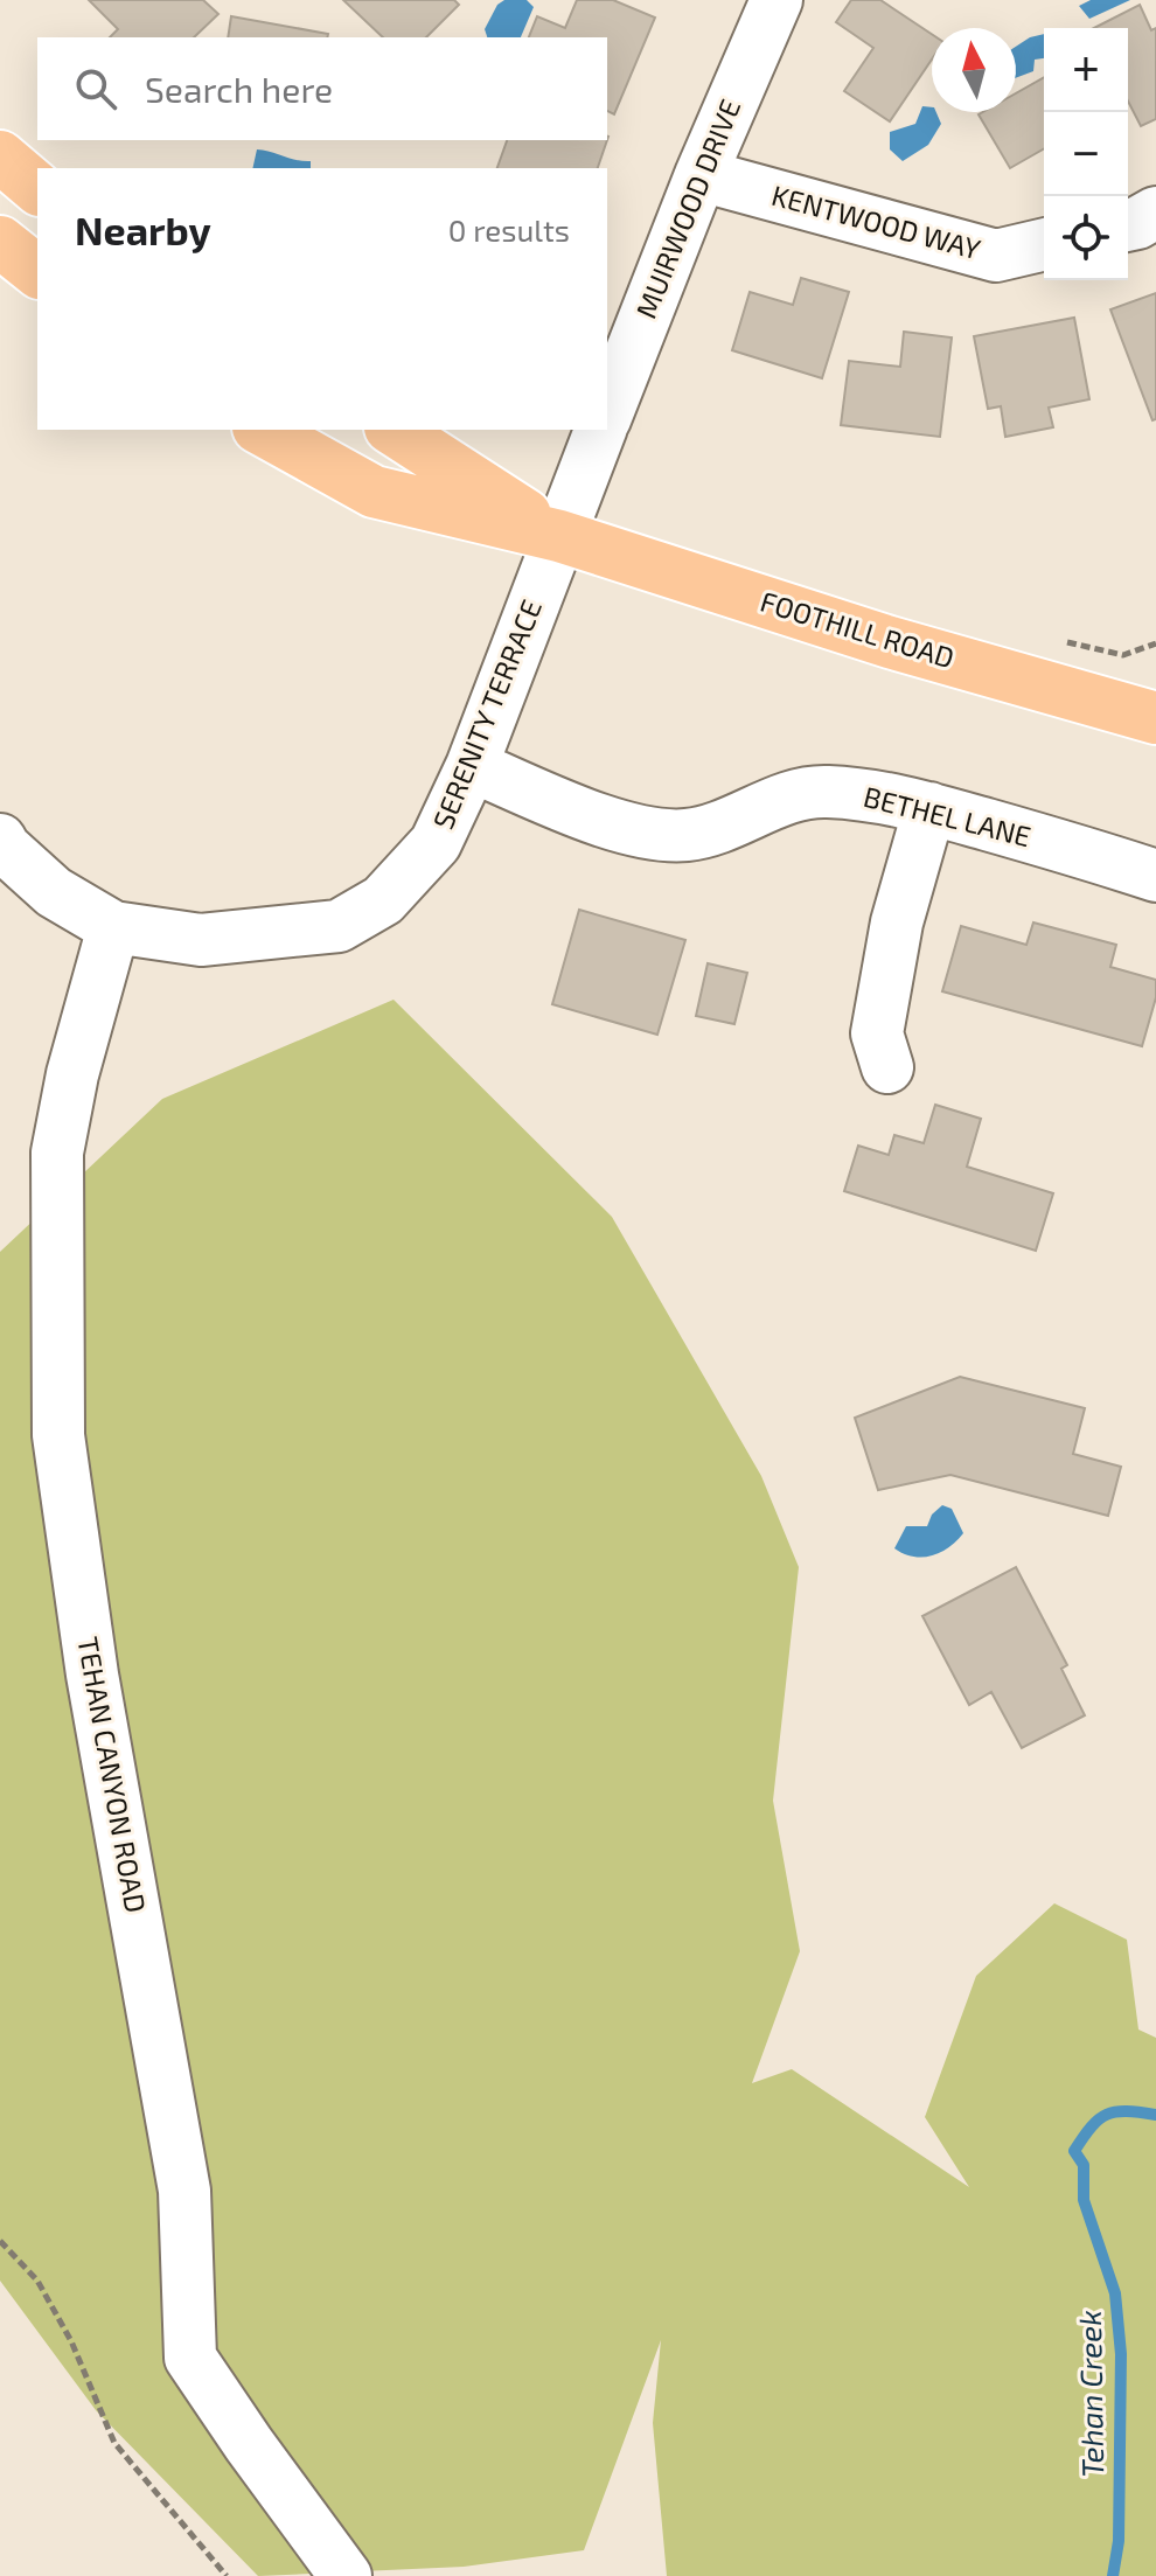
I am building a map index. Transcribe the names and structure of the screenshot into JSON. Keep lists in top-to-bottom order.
{
  "streets": {
    "main road": ["FOOTHILL ROAD"],
    "street": [
      "MUIRWOOD DRIVE",
      "KENTWOOD WAY",
      "SERENITY TERRACE",
      "BETHEL LANE",
      "TEHAN CANYON ROAD"
    ]
  },
  "crossings": [
    ["MUIRWOOD DRIVE", "KENTWOOD WAY"],
    ["FOOTHILL ROAD", "SERENITY TERRACE"],
    ["SERENITY TERRACE", "BETHEL LANE"],
    ["SERENITY TERRACE", "TEHAN CANYON ROAD"]
  ],
  "water": ["Tehan Creek"],
  "north": "top",
  "page": {
    "map_buttons": ["+", "−"],
    "search": "Search here",
    "heading": ["Nearby", "0 results"]
  }
}
